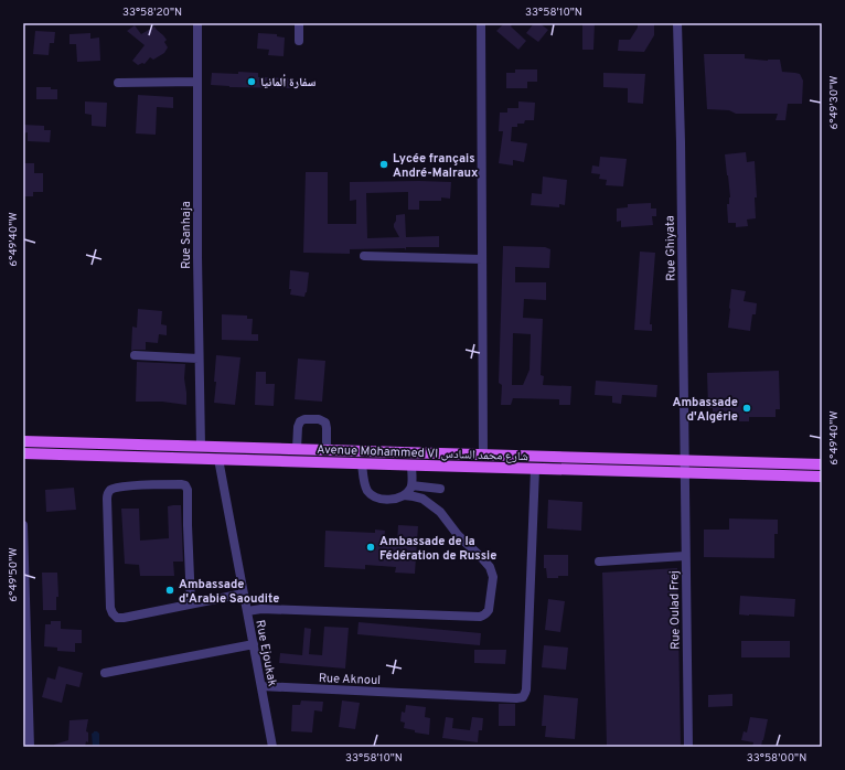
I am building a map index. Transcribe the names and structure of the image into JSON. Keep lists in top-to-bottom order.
{
  "streets": {
    "main road": ["Avenue Mohammed VI شارع محمد السادس"],
    "street": [
      "Rue Sanhaja",
      "Rue Ghiyata",
      "Rue Oulad Frej",
      "Rue Ejoukak",
      "Rue Aknoul"
    ]
  },
  "crossings": [
    ["Rue Sanhaja", "Avenue Mohammed VI شارع محمد السادس"],
    ["Rue Ghiyata", "Avenue Mohammed VI شارع محمد السادس"],
    ["Rue Ghiyata", "Rue Oulad Frej"],
    ["Avenue Mohammed VI شارع محمد السادس", "Rue Oulad Frej"],
    ["Avenue Mohammed VI شارع محمد السادس", "Rue Ejoukak"],
    ["Avenue Mohammed VI شارع محمد السادس", "Rue Aknoul"],
    ["Rue Ejoukak", "Rue Aknoul"]
  ],
  "places": [
    "سفارة ألمانيا",
    "Lycée français André-Malraux",
    "Ambassade d'Algérie",
    "Ambassade de la Fédération de Russie",
    "Ambassade d'Arabie Saoudite"
  ],
  "coordinates": [
    "33°58'20\"N",
    "33°58'10\"N",
    "6°49'30\"W",
    "6°49'40\"W",
    "6°49'50\"W",
    "33°58'00\"N"
  ]
}
